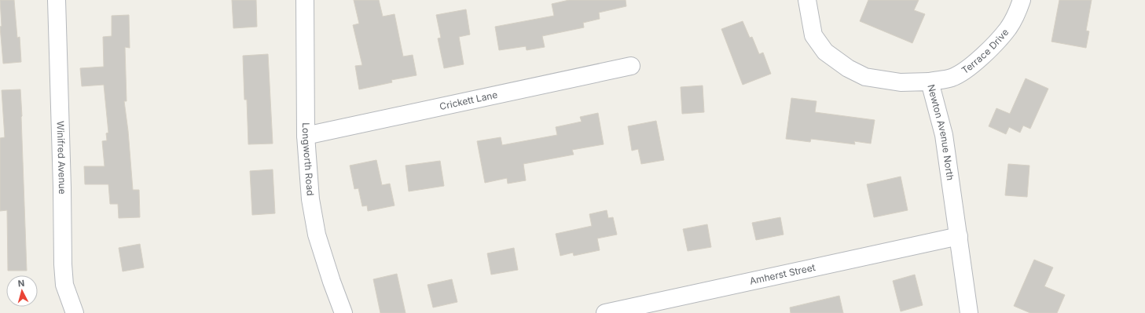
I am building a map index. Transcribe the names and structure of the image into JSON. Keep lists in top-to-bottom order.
{
  "streets": {
    "street": [
      "Terrace Drive",
      "Crickett Lane",
      "Newton Avenue North",
      "Winifred Avenue",
      "Longworth Road",
      "Amherst Street"
    ]
  },
  "crossings": [
    ["Terrace Drive", "Newton Avenue North"],
    ["Crickett Lane", "Longworth Road"],
    ["Newton Avenue North", "Amherst Street"]
  ],
  "north": "top"
}
